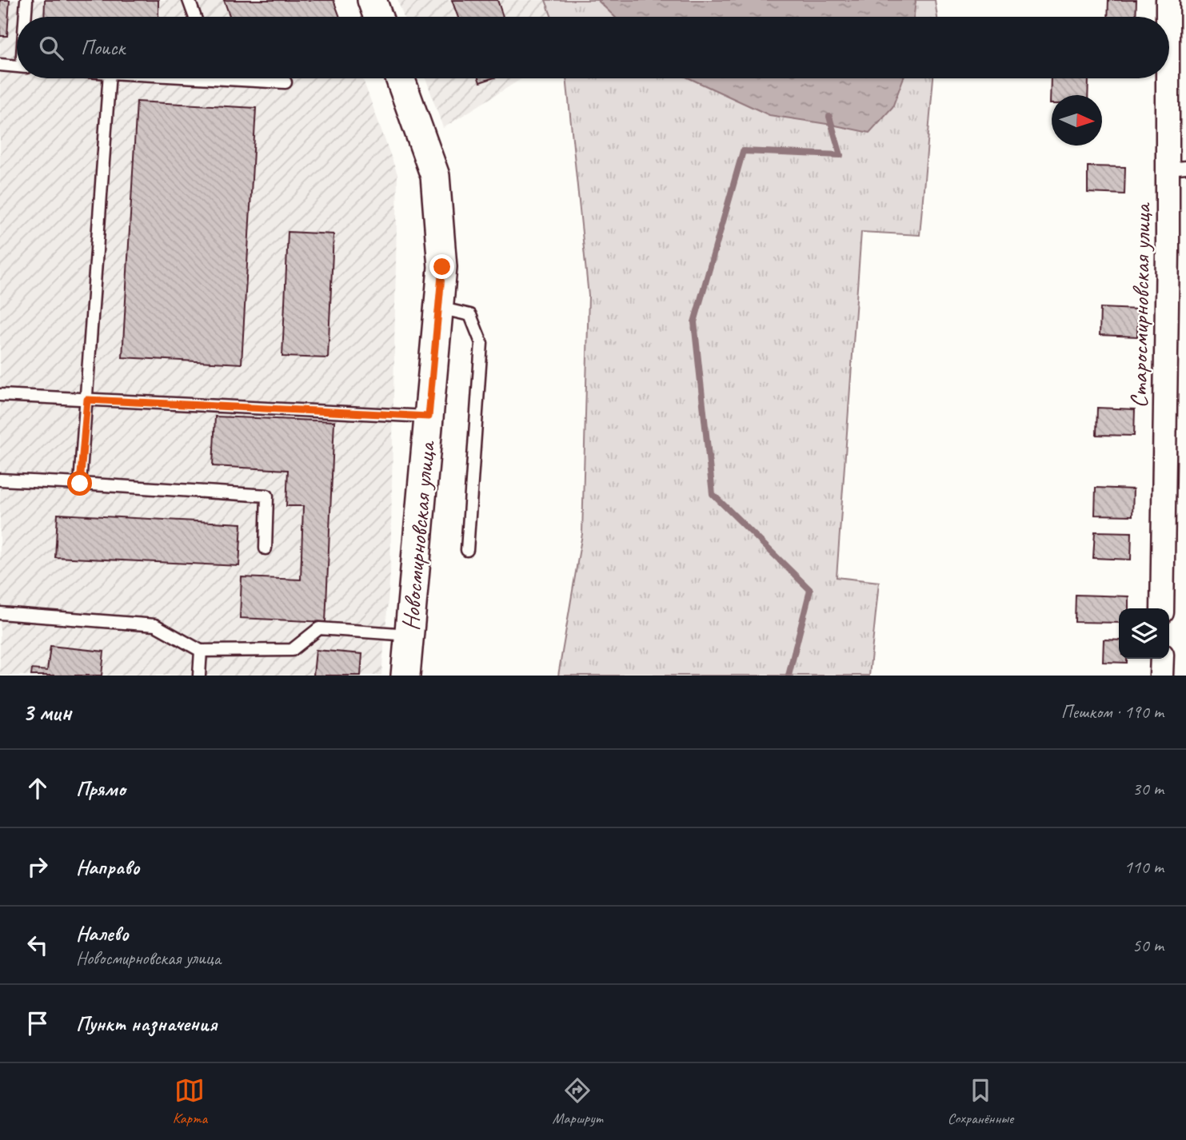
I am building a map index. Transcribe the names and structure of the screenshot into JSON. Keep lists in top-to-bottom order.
{
  "streets": {
    "street": ["Старосмирновская улица", "Новосмирновская улица"]
  },
  "north": "right",
  "page": {
    "search": "Поиск",
    "heading": ["3 мин", "Пешком · 190 m"],
    "list": [
      ["Прямо", "30 m"],
      ["Направо", "110 m"],
      ["Налево", "Новосмирновская улица", "50 m"],
      "Пункт назначения"
    ],
    "nav": ["Карта", "Маршрут", "Сохранённые"]
  }
}
